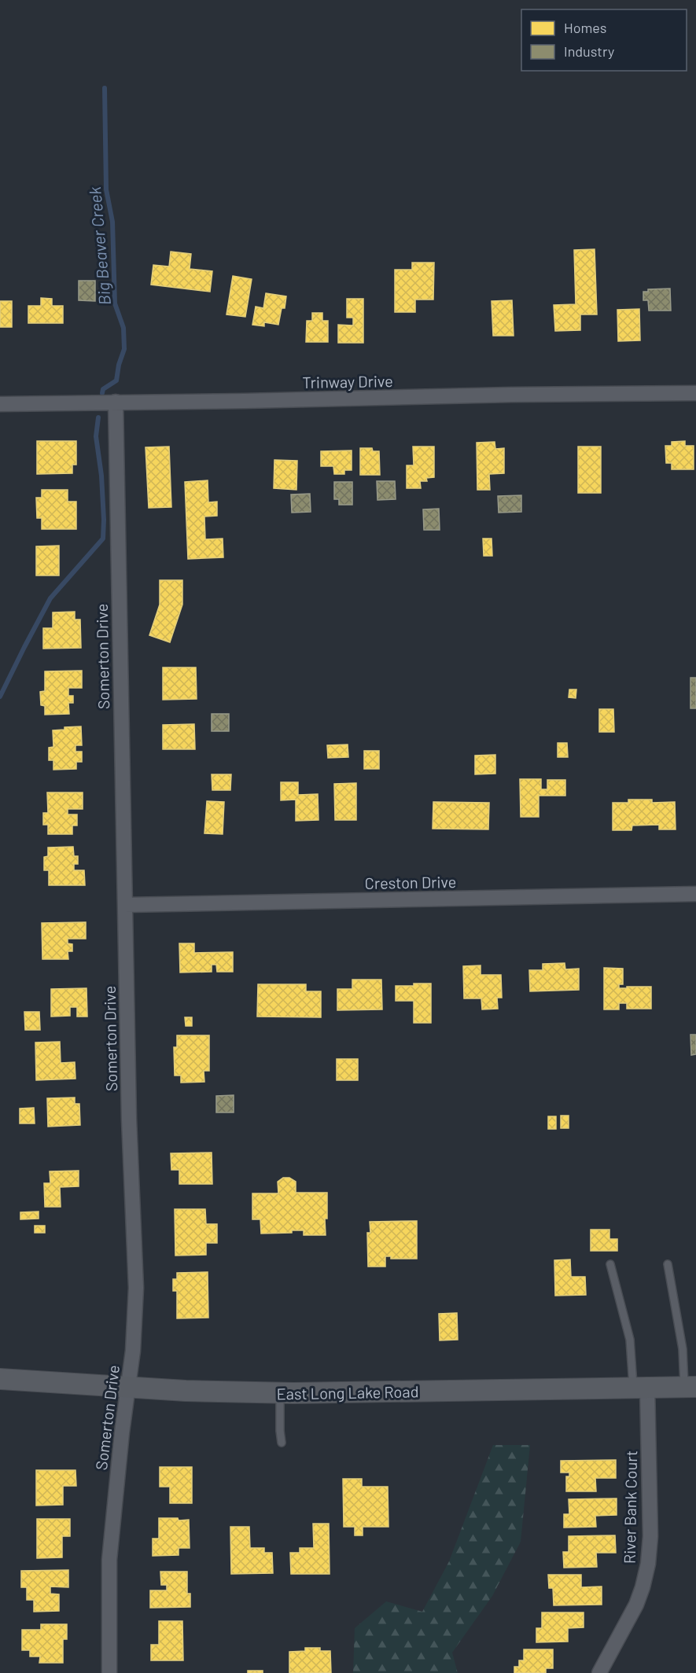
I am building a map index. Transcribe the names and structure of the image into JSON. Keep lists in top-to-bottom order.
{
  "streets": {
    "main road": ["East Long Lake Road"],
    "street": [
      "Trinway Drive",
      "Somerton Drive",
      "Creston Drive",
      "River Bank Court"
    ]
  },
  "crossings": [
    ["Trinway Drive", "Somerton Drive"],
    ["Somerton Drive", "Creston Drive"],
    ["Somerton Drive", "East Long Lake Road"],
    ["East Long Lake Road", "River Bank Court"]
  ],
  "water": ["Big Beaver Creek"],
  "legend": ["Homes", "Industry"]
}
